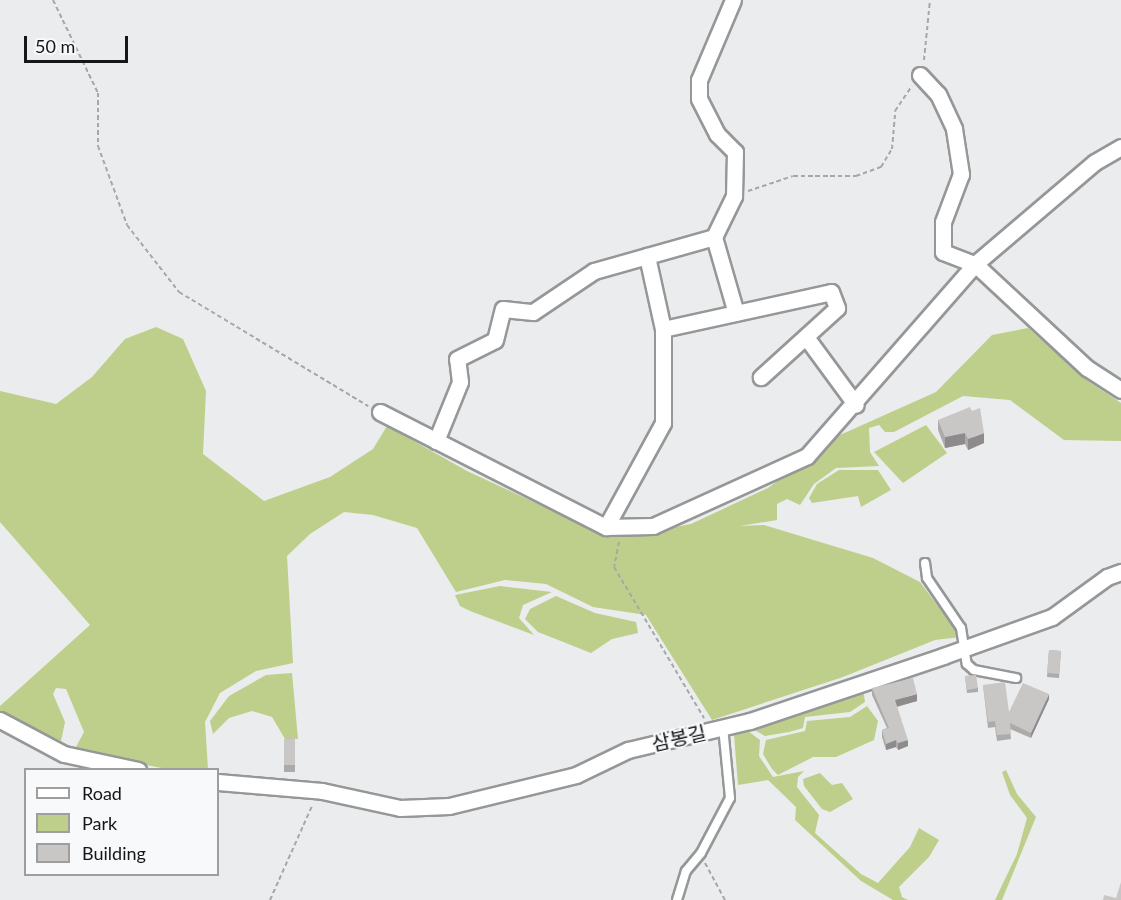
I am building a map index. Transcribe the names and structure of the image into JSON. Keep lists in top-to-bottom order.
{
  "streets": {
    "street": ["삼봉길"]
  },
  "legend": ["Road", "Park", "Building"],
  "scale_bar": "50 m"
}
